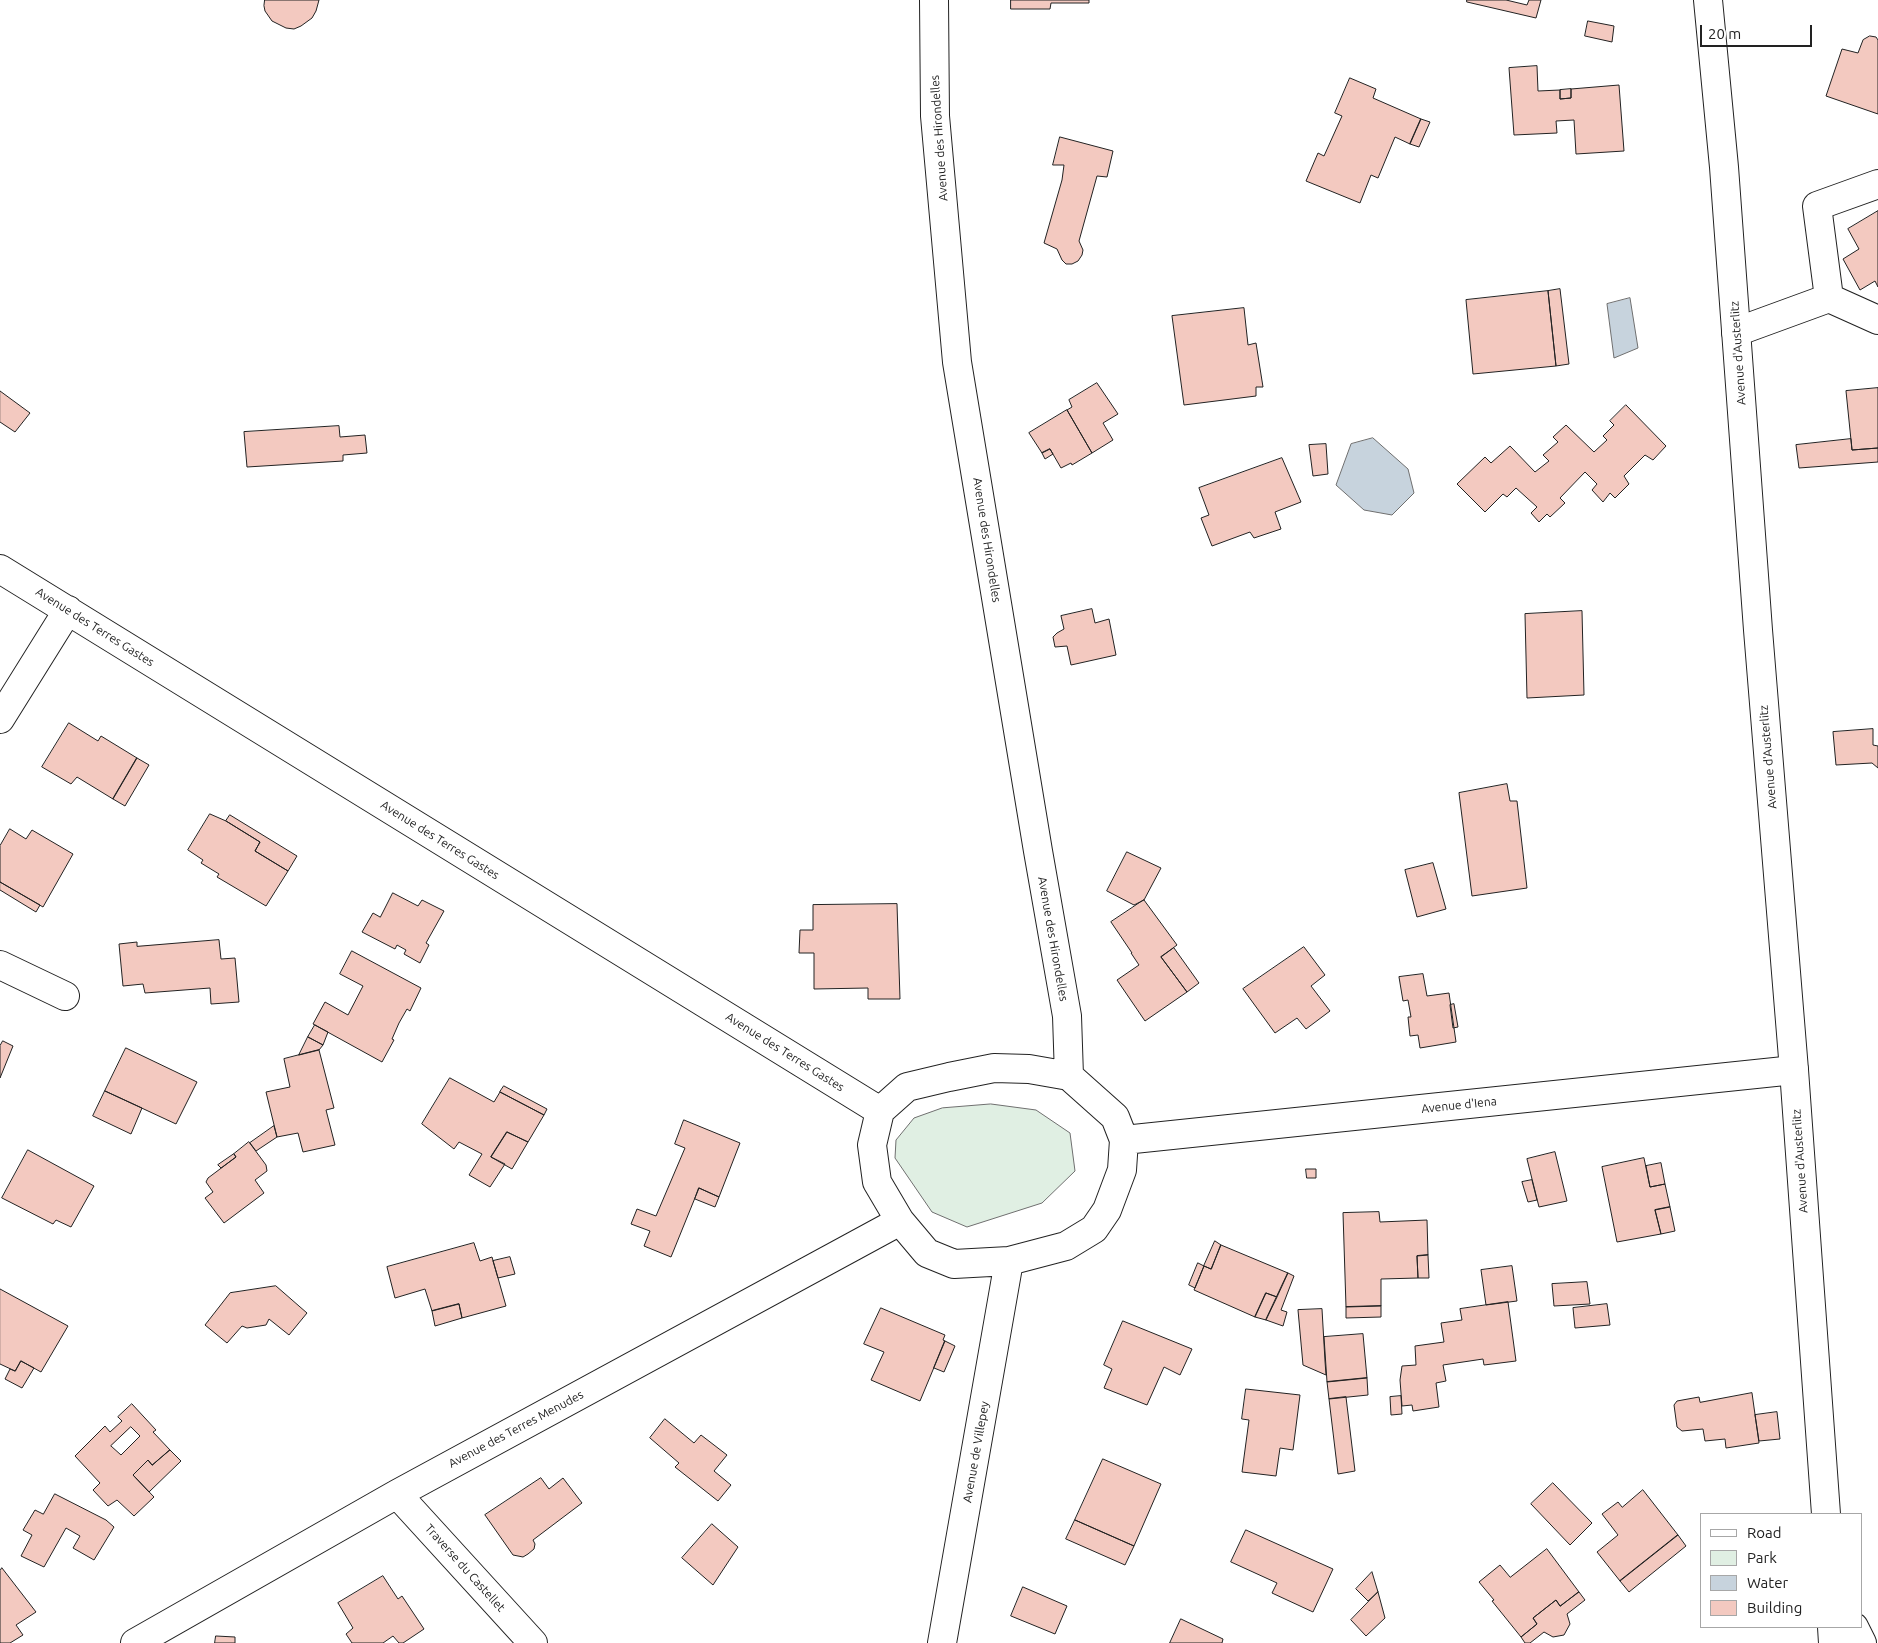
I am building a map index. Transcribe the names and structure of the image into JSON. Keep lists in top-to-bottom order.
{
  "streets": {
    "street": [
      "Avenue des Hirondelles",
      "Avenue d'Austerlitz",
      "Avenue des Terres Gastes",
      "Avenue d'Iena",
      "Avenue des Terres Menudes",
      "Avenue de Villepey",
      "Traverse du Castellet"
    ]
  },
  "crossings": [
    ["Avenue d'Austerlitz", "Avenue d'Iena"],
    ["Avenue des Terres Menudes", "Traverse du Castellet"]
  ],
  "legend": [
    "Road",
    "Park",
    "Water",
    "Building"
  ],
  "scale_bar": "20 m"
}
